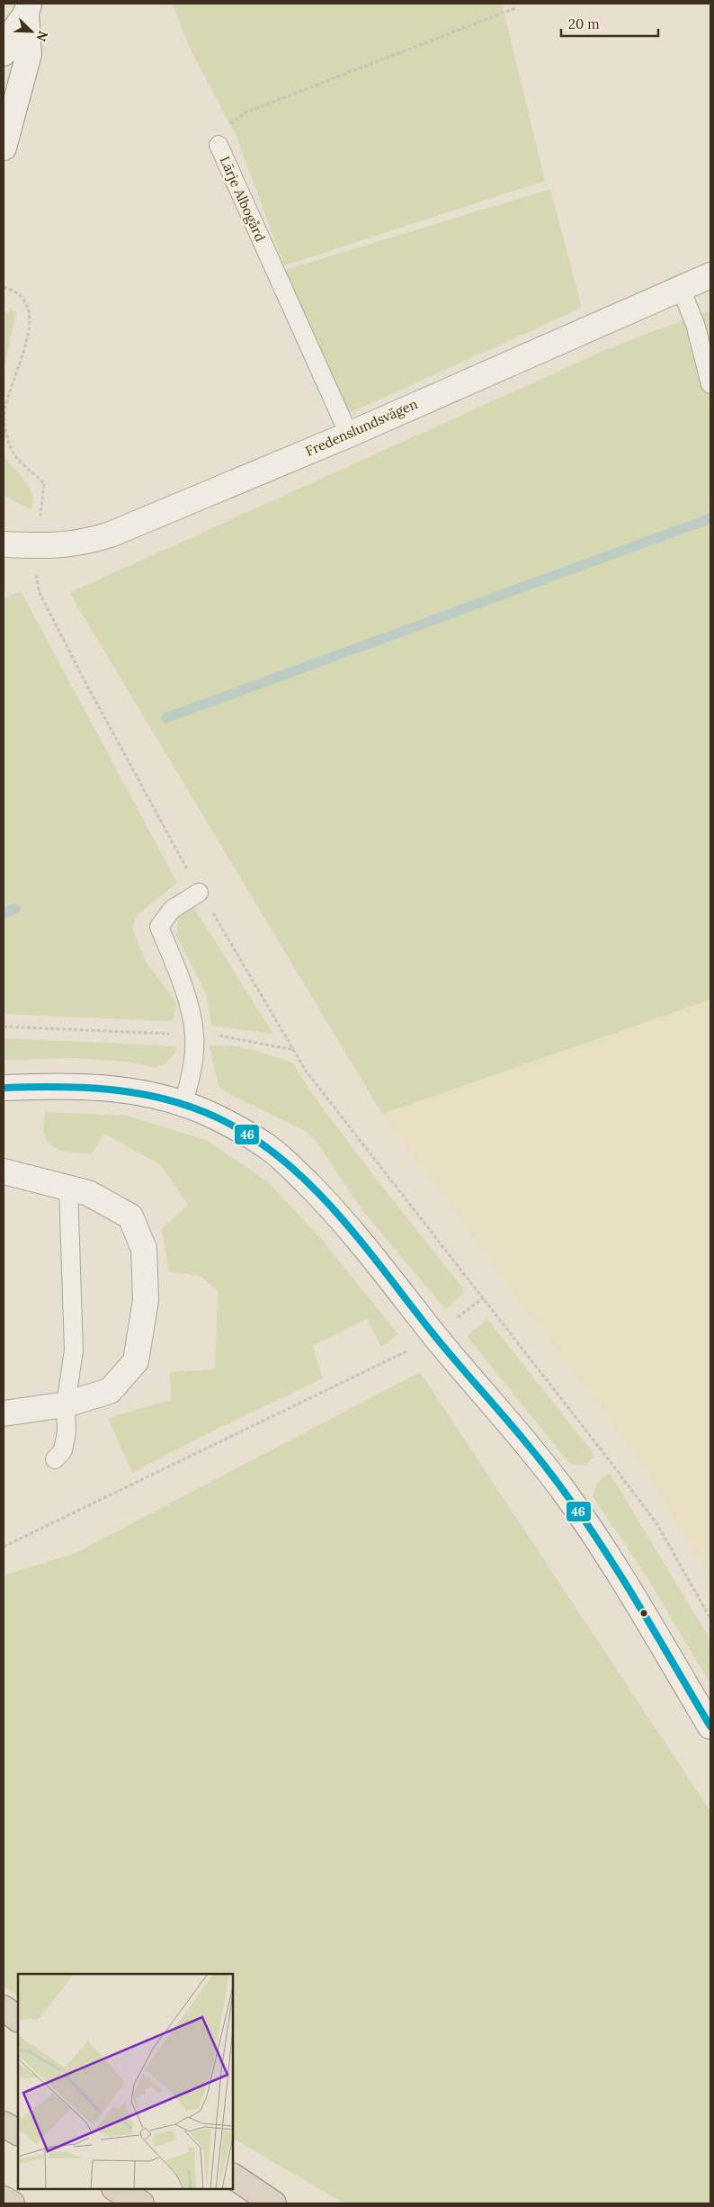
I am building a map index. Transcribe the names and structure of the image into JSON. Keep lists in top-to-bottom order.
{
  "streets": {
    "street": ["Fredenslundsvägen"],
    "lane": ["Lärje Albogård"]
  },
  "crossings": [
    ["Lärje Albogård", "Fredenslundsvägen"]
  ],
  "lines": ["transit line 46"],
  "scale_bar": "20 m",
  "north": "bottom right"
}
